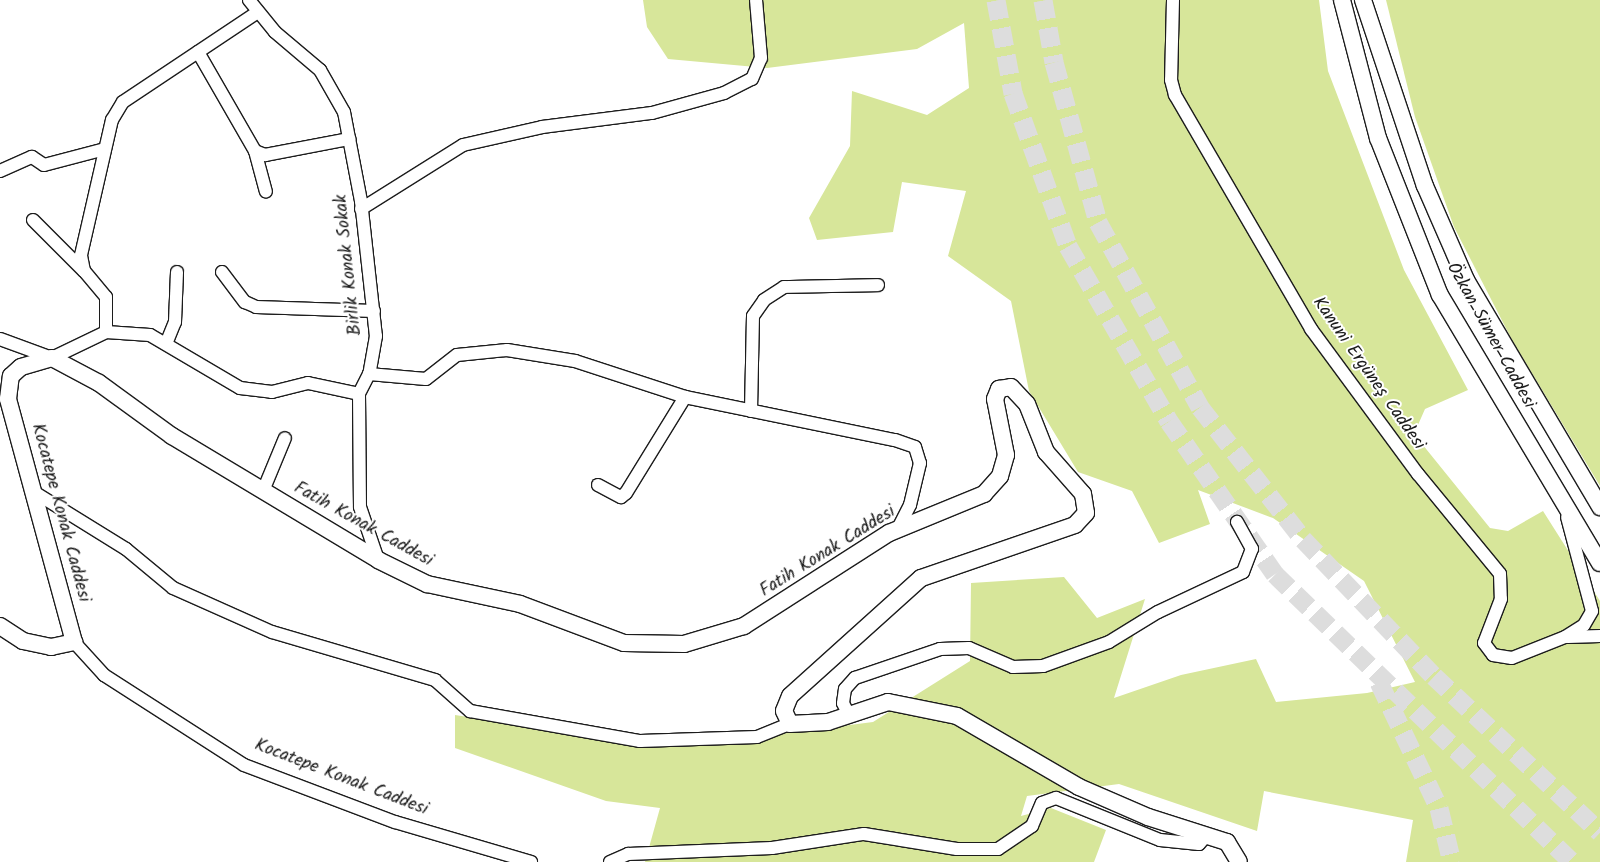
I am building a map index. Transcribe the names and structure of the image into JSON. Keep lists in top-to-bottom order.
{
  "streets": {
    "main road": ["Özkan Sümer Caddesi", "Kocatepe Konak Caddesi", "Fatih Konak Caddesi"],
    "street": ["Birlik Konak Sokak", "Kanuni Ergüneş Caddesi"]
  },
  "crossings": [
    ["Birlik Konak Sokak", "Fatih Konak Caddesi"],
    ["Kocatepe Konak Caddesi", "Fatih Konak Caddesi"]
  ]
}
